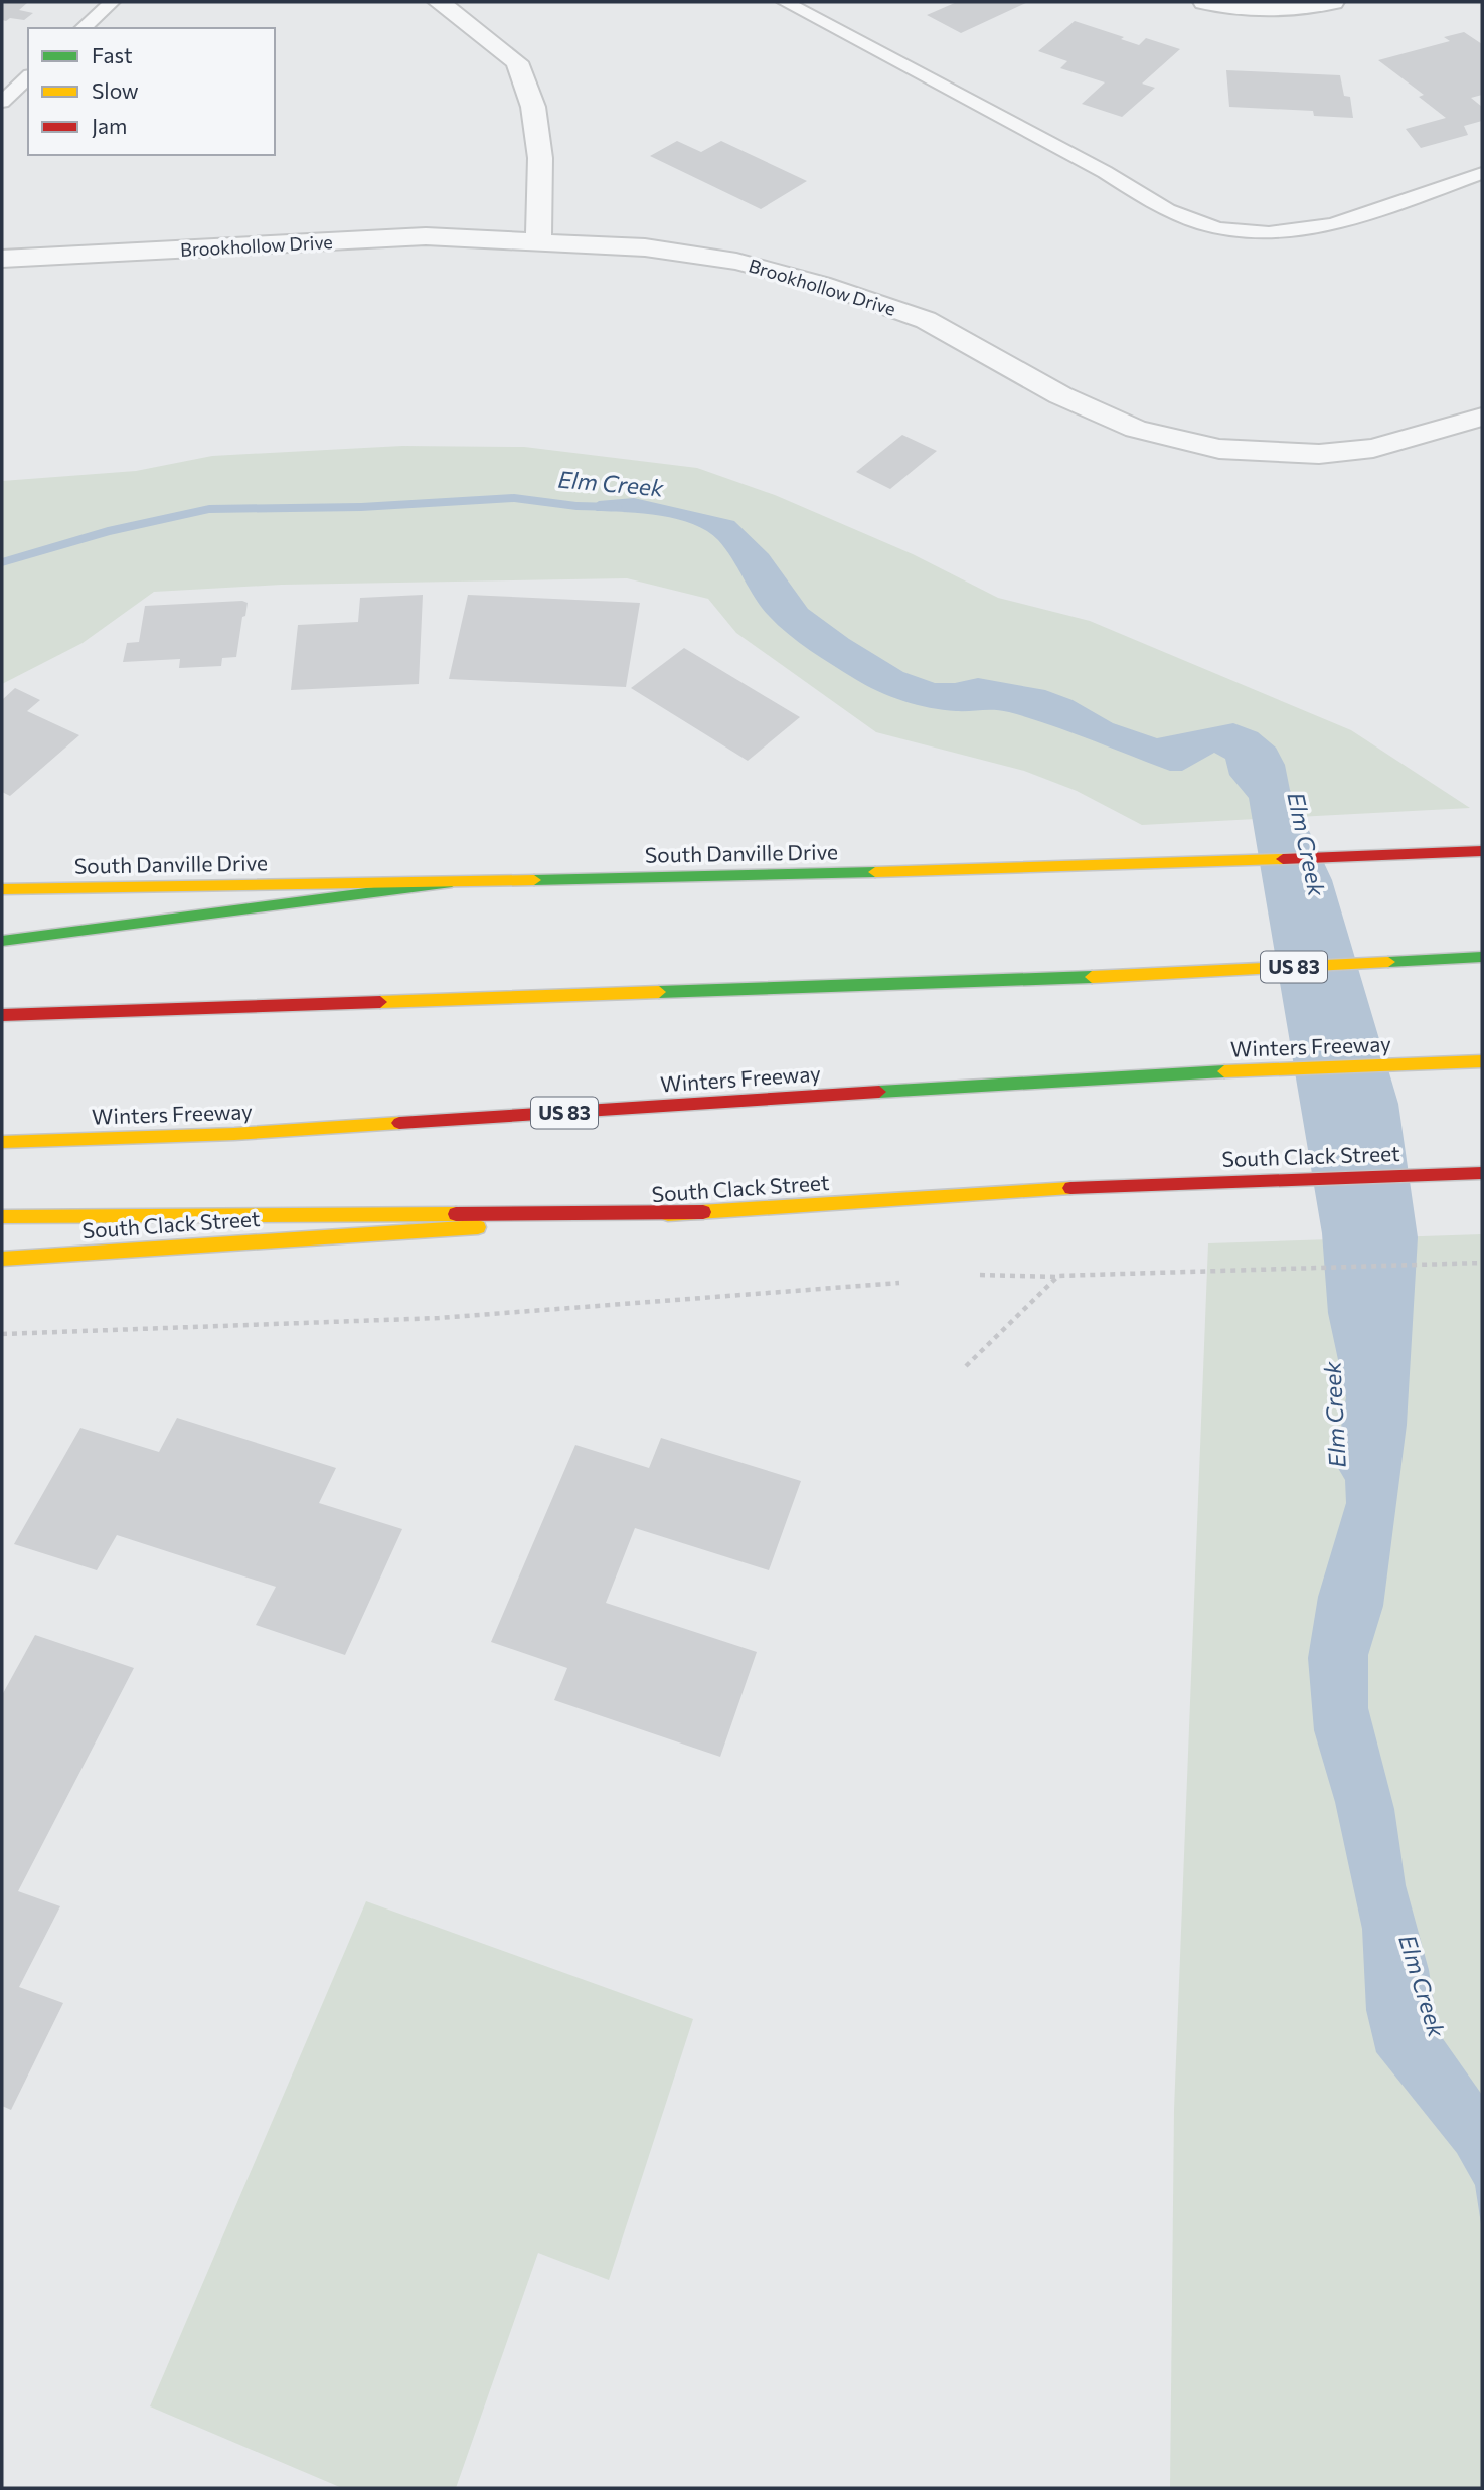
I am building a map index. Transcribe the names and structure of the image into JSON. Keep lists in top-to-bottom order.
{
  "streets": {
    "main road": [
      "South Danville Drive",
      "US 83",
      "Winters Freeway",
      "South Clack Street"
    ],
    "street": ["Brookhollow Drive"]
  },
  "water": ["Elm Creek"],
  "legend": ["Fast", "Slow", "Jam"]
}
